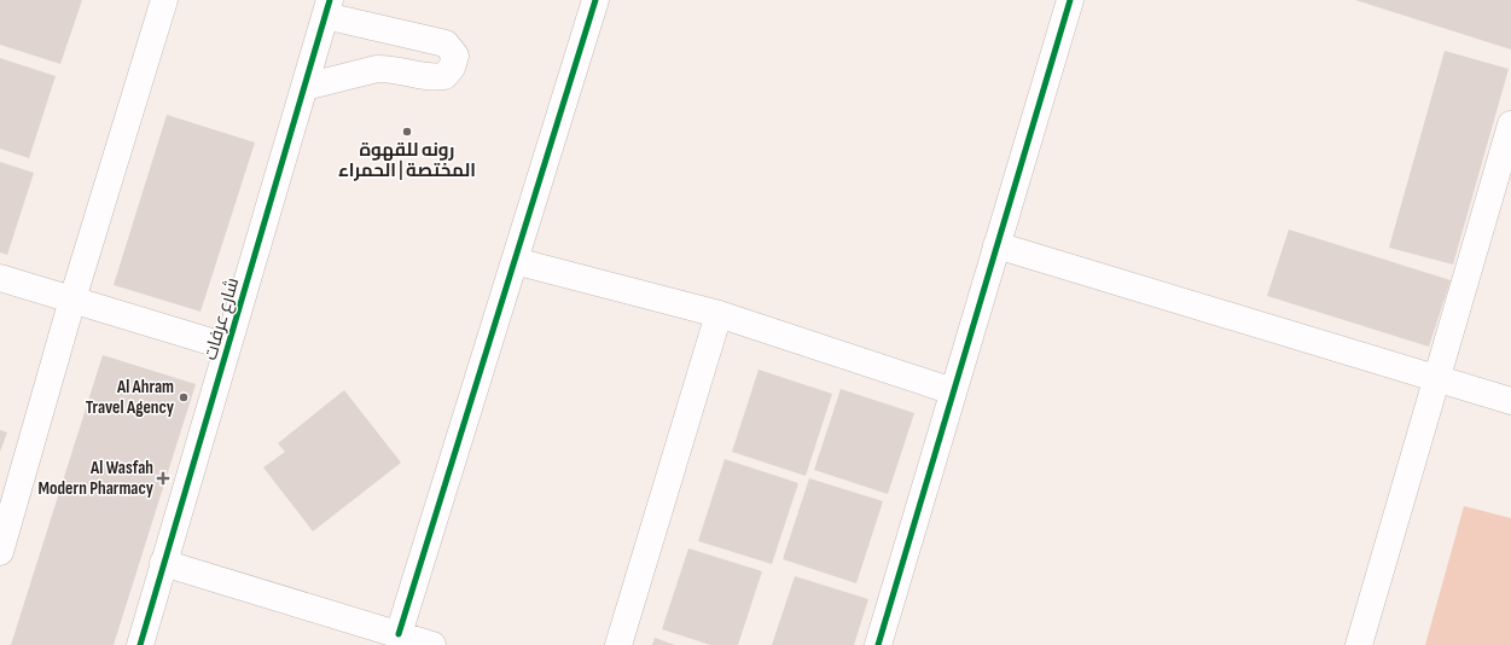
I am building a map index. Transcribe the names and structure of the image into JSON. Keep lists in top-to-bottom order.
{
  "streets": {
    "street": ["شارع عرفات"]
  },
  "places": {
    "other": ["رونه للقهوة المختصة | الحمراء", "Al Ahram Travel Agency"],
    "health": ["Al Wasfah Modern Pharmacy"]
  }
}
